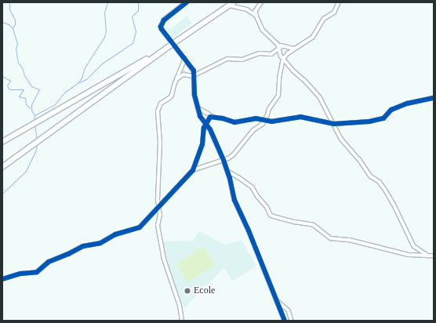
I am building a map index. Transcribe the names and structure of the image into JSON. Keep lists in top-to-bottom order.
{
  "places": ["Ecole"]
}
